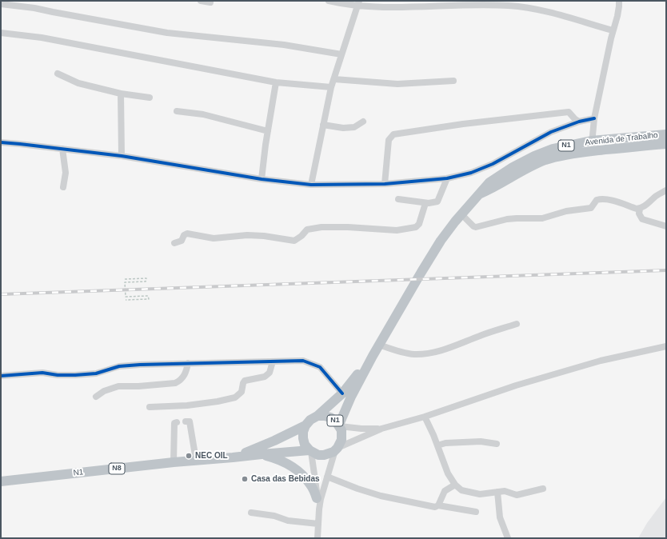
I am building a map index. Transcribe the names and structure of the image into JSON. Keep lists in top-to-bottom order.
{
  "streets": {
    "highway": ["Avenida de Trabalho", "N1", "N8"]
  },
  "crossings": [
    ["Avenida de Trabalho", "N1"]
  ],
  "places": ["NEC OIL", "Casa das Bebidas"]
}
